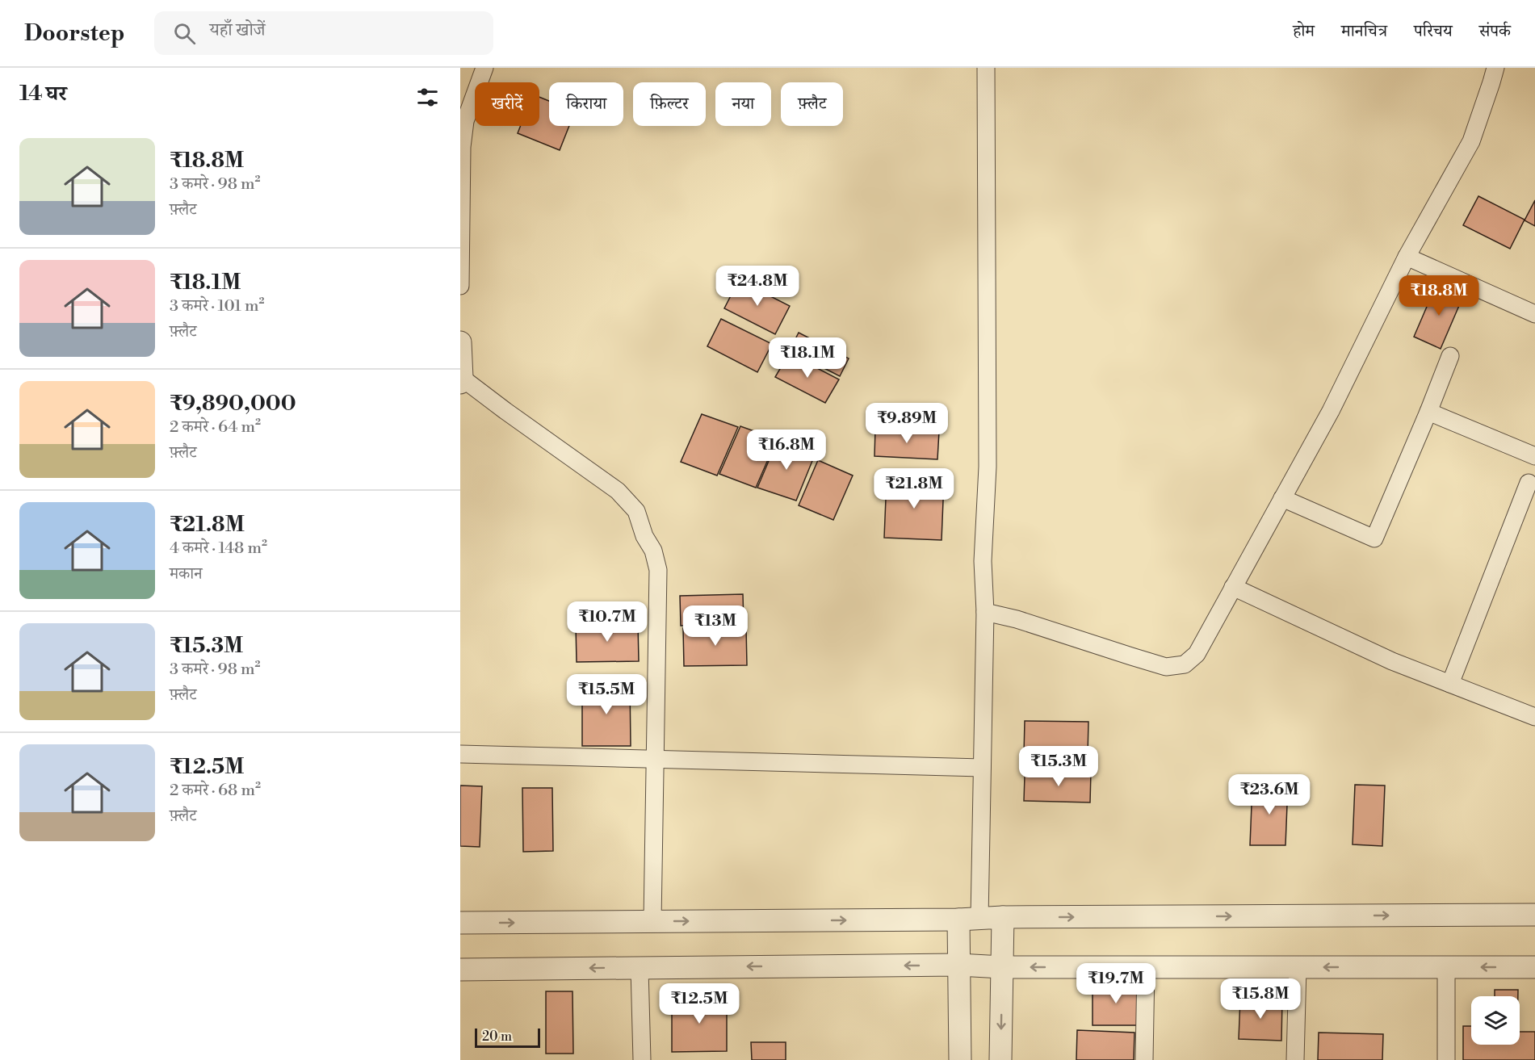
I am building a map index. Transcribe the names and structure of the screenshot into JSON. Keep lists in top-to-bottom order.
{
  "scale_bar": "20 m",
  "page": {
    "header": "Doorstep",
    "search": "यहाँ खोजें",
    "nav": [
      "होम",
      "मानचित्र",
      "परिचय",
      "संपर्क"
    ],
    "heading": "14 घर",
    "chip": [
      "खरीदें",
      "किराया",
      "फ़िल्टर",
      "नया",
      "फ़्लैट"
    ],
    "list": [
      {
        "name": "₹18.8M",
        "note": "3 कमरे · 98 m² · फ़्लैट"
      },
      {
        "name": "₹18.1M",
        "note": "3 कमरे · 101 m² · फ़्लैट"
      },
      {
        "name": "₹9,890,000",
        "note": "2 कमरे · 64 m² · फ़्लैट"
      },
      {
        "name": "₹21.8M",
        "note": "4 कमरे · 148 m² · मकान"
      },
      {
        "name": "₹15.3M",
        "note": "3 कमरे · 98 m² · फ़्लैट"
      },
      {
        "name": "₹12.5M",
        "note": "2 कमरे · 68 m² · फ़्लैट"
      }
    ],
    "price": [
      "₹24.8M",
      "₹18.8M",
      "₹18.1M",
      "₹9.89M",
      "₹16.8M",
      "₹21.8M",
      "₹10.7M",
      "₹13M",
      "₹15.5M",
      "₹15.3M",
      "₹23.6M",
      "₹19.7M",
      "₹15.8M",
      "₹12.5M"
    ],
    "scale": "20 m"
  }
}
